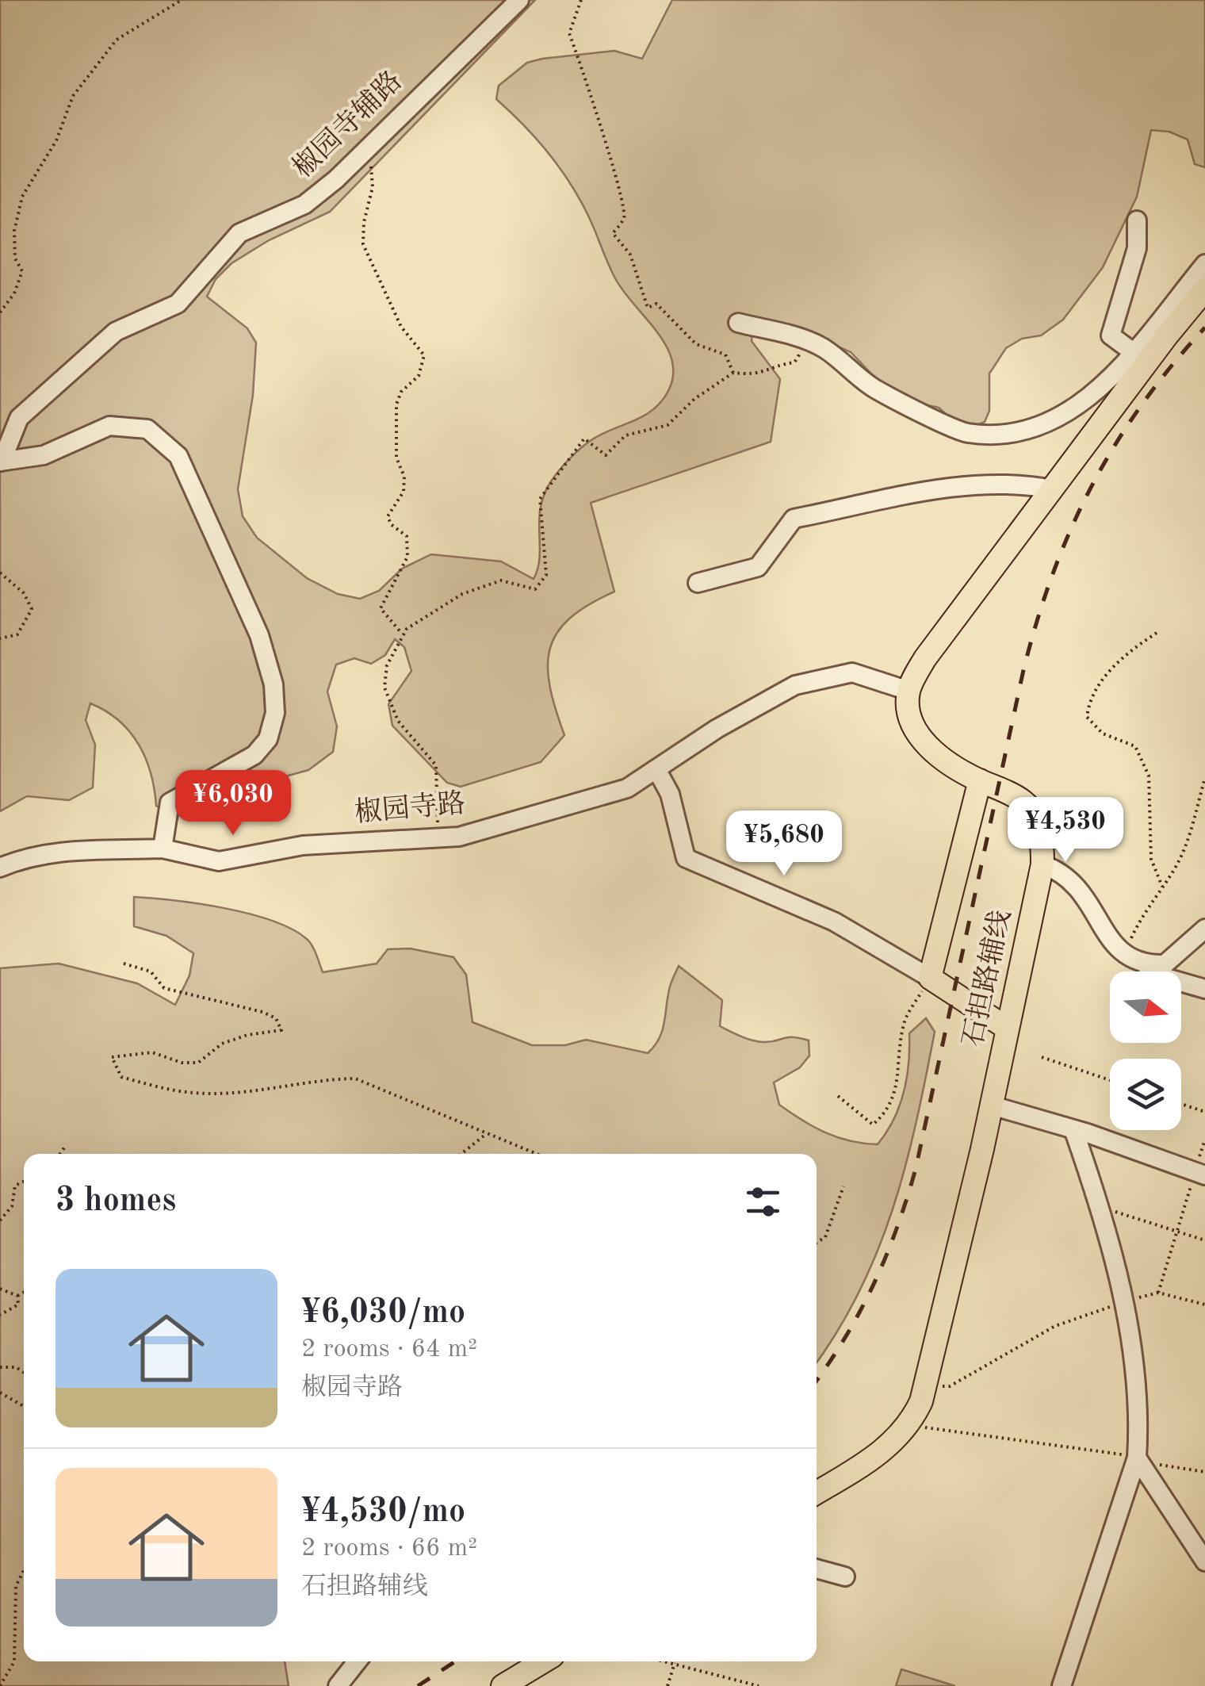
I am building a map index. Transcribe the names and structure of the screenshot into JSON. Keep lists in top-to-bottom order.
{
  "streets": {
    "main road": ["石担路辅线"],
    "street": ["椒园寺辅路", "椒园寺路"]
  },
  "crossings": [
    ["椒园寺路", "石担路辅线"]
  ],
  "north": "right",
  "page": {
    "price": ["¥6,030", "¥4,530", "¥5,680"],
    "heading": "3 homes",
    "list": [
      {
        "name": "¥6,030/mo",
        "note": "2 rooms · 64 m² · 椒园寺路"
      },
      {
        "name": "¥4,530/mo",
        "note": "2 rooms · 66 m² · 石担路辅线"
      }
    ]
  }
}
